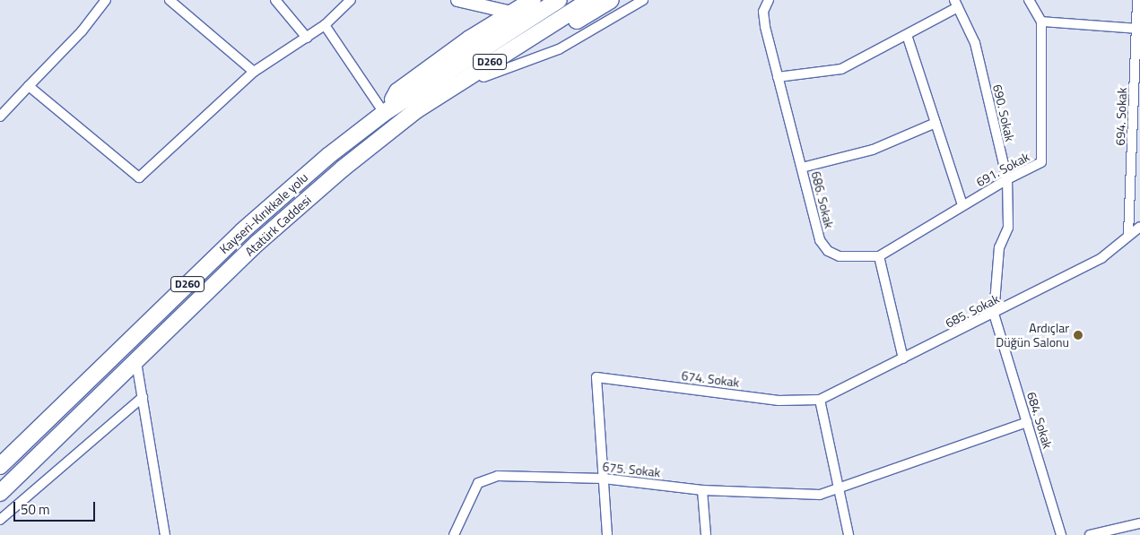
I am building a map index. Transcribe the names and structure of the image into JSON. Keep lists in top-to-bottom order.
{
  "streets": {
    "highway": ["D260", "Kayseri-Kırıkkale yolu", "Atatürk Caddesi"],
    "street": [
      "690. Sokak",
      "694. Sokak",
      "691. Sokak",
      "686. Sokak",
      "685. Sokak",
      "674. Sokak",
      "684. Sokak",
      "675. Sokak"
    ]
  },
  "crossings": [
    ["690. Sokak", "691. Sokak"],
    ["690. Sokak", "685. Sokak"],
    ["690. Sokak", "684. Sokak"],
    ["694. Sokak", "685. Sokak"],
    ["691. Sokak", "686. Sokak"],
    ["685. Sokak", "674. Sokak"],
    ["685. Sokak", "684. Sokak"],
    ["674. Sokak", "675. Sokak"],
    ["684. Sokak", "675. Sokak"]
  ],
  "places": ["Ardıçlar Düğün Salonu"],
  "scale_bar": "50 m"
}
